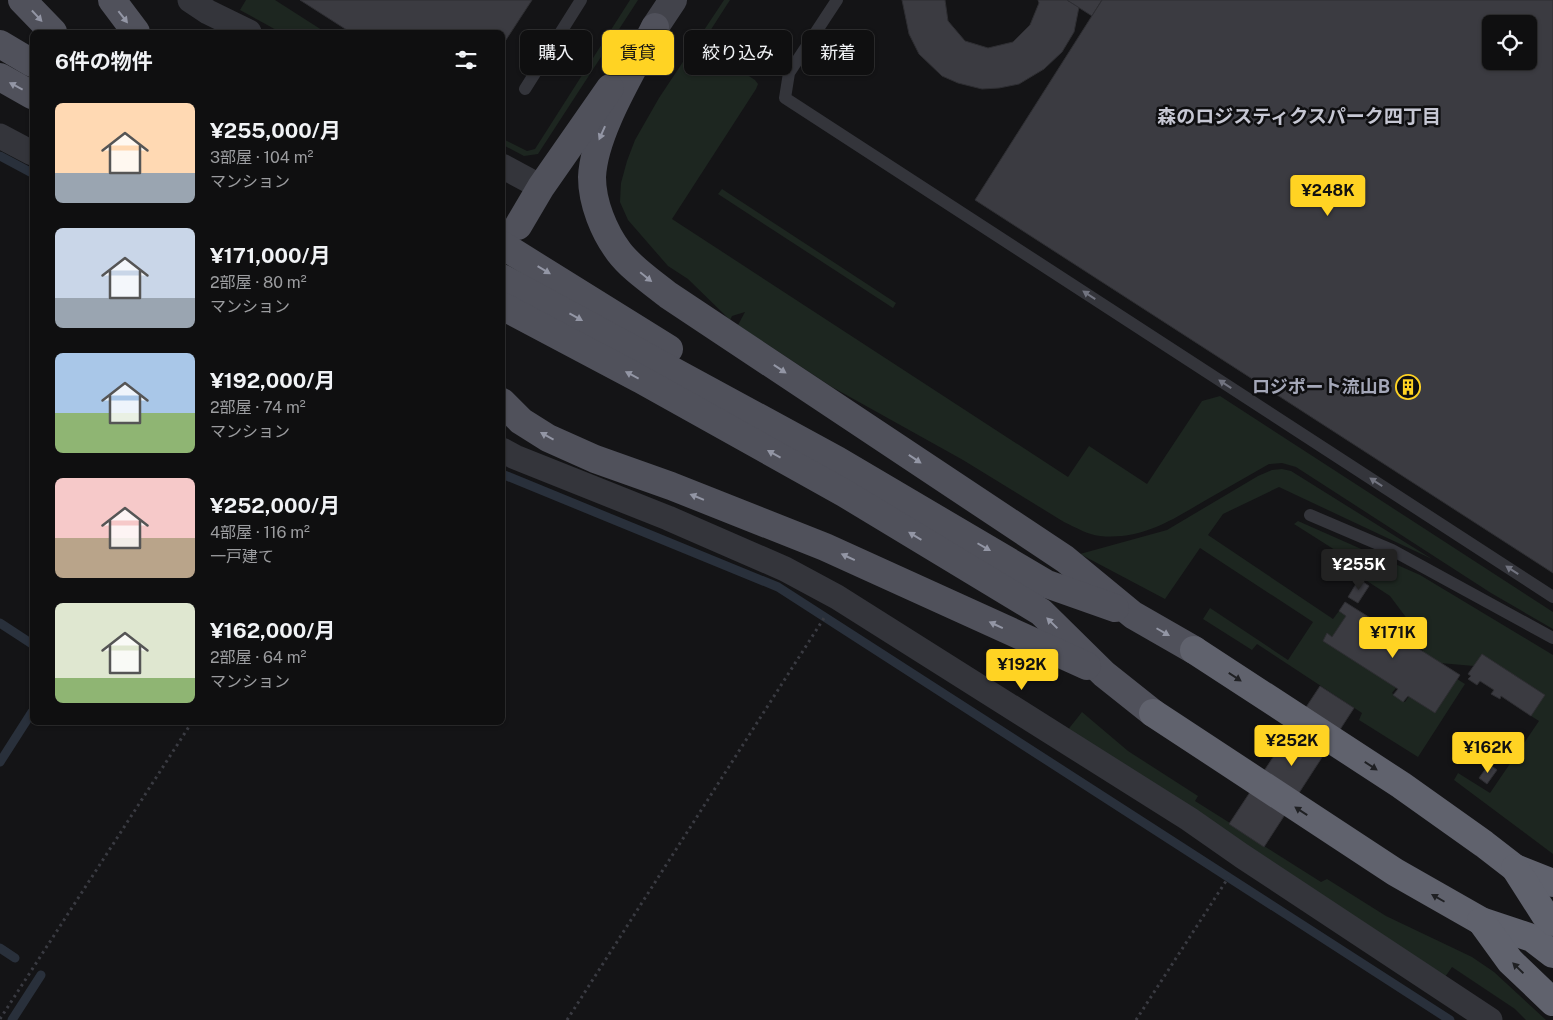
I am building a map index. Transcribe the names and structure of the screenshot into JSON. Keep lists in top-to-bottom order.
{
  "districts": ["森のロジスティクスパーク四丁目"],
  "places": {
    "building": ["ロジポート流山B"]
  },
  "page": {
    "chip": [
      "購入",
      "賃貸",
      "絞り込み",
      "新着"
    ],
    "heading": "6件の物件",
    "list": [
      {
        "name": "¥255,000/月",
        "note": "3部屋 · 104 m² · マンション"
      },
      {
        "name": "¥171,000/月",
        "note": "2部屋 · 80 m² · マンション"
      },
      {
        "name": "¥192,000/月",
        "note": "2部屋 · 74 m² · マンション"
      },
      {
        "name": "¥252,000/月",
        "note": "4部屋 · 116 m² · 一戸建て"
      },
      {
        "name": "¥162,000/月",
        "note": "2部屋 · 64 m² · マンション"
      }
    ],
    "price": [
      "¥248K",
      "¥255K",
      "¥171K",
      "¥192K",
      "¥252K",
      "¥162K"
    ]
  }
}
